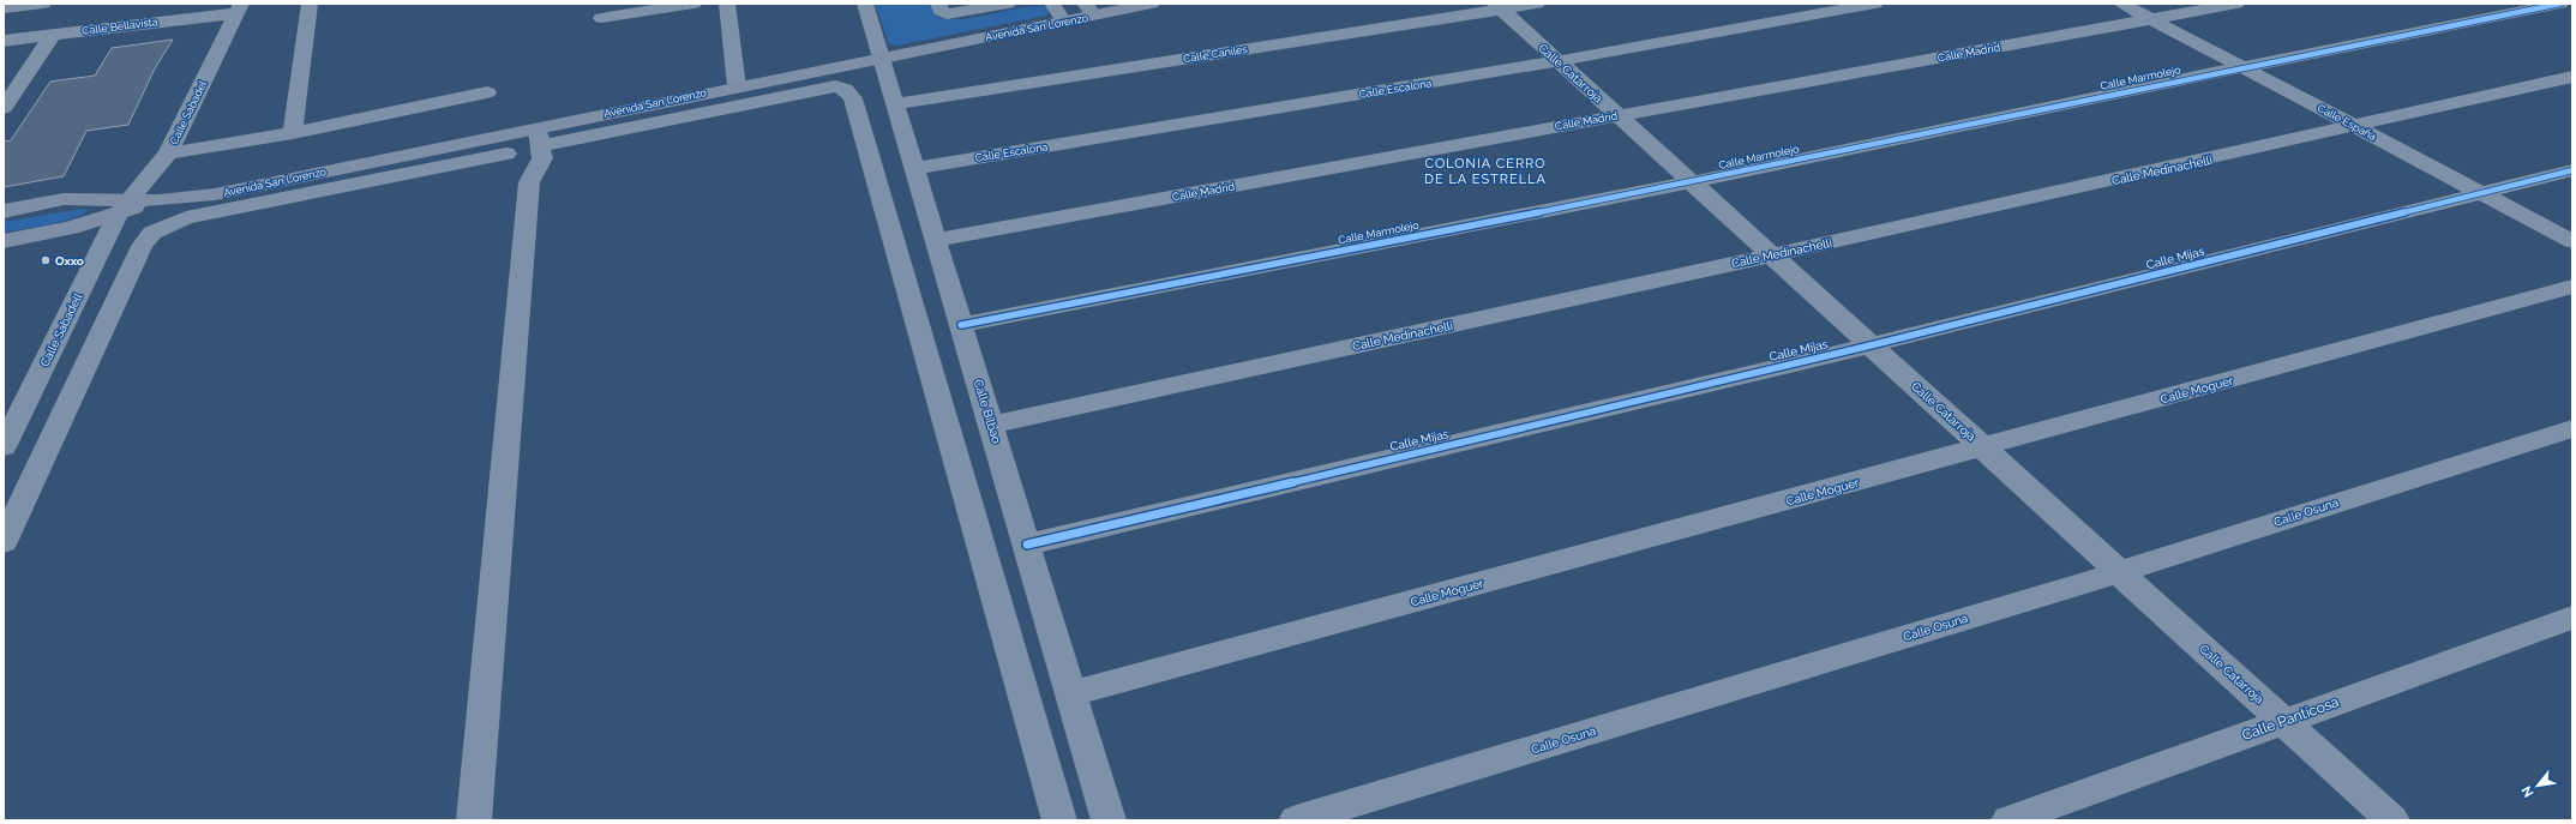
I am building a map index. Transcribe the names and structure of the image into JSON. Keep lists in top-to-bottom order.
{
  "streets": {
    "main road": ["Avenida San Lorenzo"],
    "street": [
      "Calle Bellavista",
      "Calle Madrid",
      "Calle Caniles",
      "Calle Catarroja",
      "Calle Marmolejo",
      "Calle Escalona",
      "Calle Sabadel",
      "Calle España",
      "Calle Medinachelli",
      "Calle Mijas",
      "Calle Sabadell",
      "Calle Moguer",
      "Calle Bilbao",
      "Calle Osuna",
      "Calle Panticosa"
    ]
  },
  "crossings": [
    ["Calle Bellavista", "Calle Sabadel"],
    ["Avenida San Lorenzo", "Calle Sabadel"],
    ["Avenida San Lorenzo", "Calle Sabadell"],
    ["Avenida San Lorenzo", "Calle Bilbao"],
    ["Calle Madrid", "Calle Catarroja"],
    ["Calle Madrid", "Calle España"],
    ["Calle Madrid", "Calle Bilbao"],
    ["Calle Caniles", "Calle Catarroja"],
    ["Calle Caniles", "Calle Bilbao"],
    ["Calle Catarroja", "Calle Marmolejo"],
    ["Calle Catarroja", "Calle Escalona"],
    ["Calle Catarroja", "Calle Medinachelli"],
    ["Calle Catarroja", "Calle Mijas"],
    ["Calle Catarroja", "Calle Moguer"],
    ["Calle Catarroja", "Calle Osuna"],
    ["Calle Catarroja", "Calle Panticosa"],
    ["Calle Marmolejo", "Calle España"],
    ["Calle Marmolejo", "Calle Bilbao"],
    ["Calle Escalona", "Calle Bilbao"],
    ["Calle Sabadel", "Calle Sabadell"],
    ["Calle España", "Calle Medinachelli"],
    ["Calle España", "Calle Mijas"],
    ["Calle Medinachelli", "Calle Bilbao"],
    ["Calle Mijas", "Calle Bilbao"],
    ["Calle Moguer", "Calle Bilbao"]
  ],
  "districts": ["COLONIA CERRO DE LA ESTRELLA"],
  "places": ["Oxxo"],
  "north": "bottom left"
}
